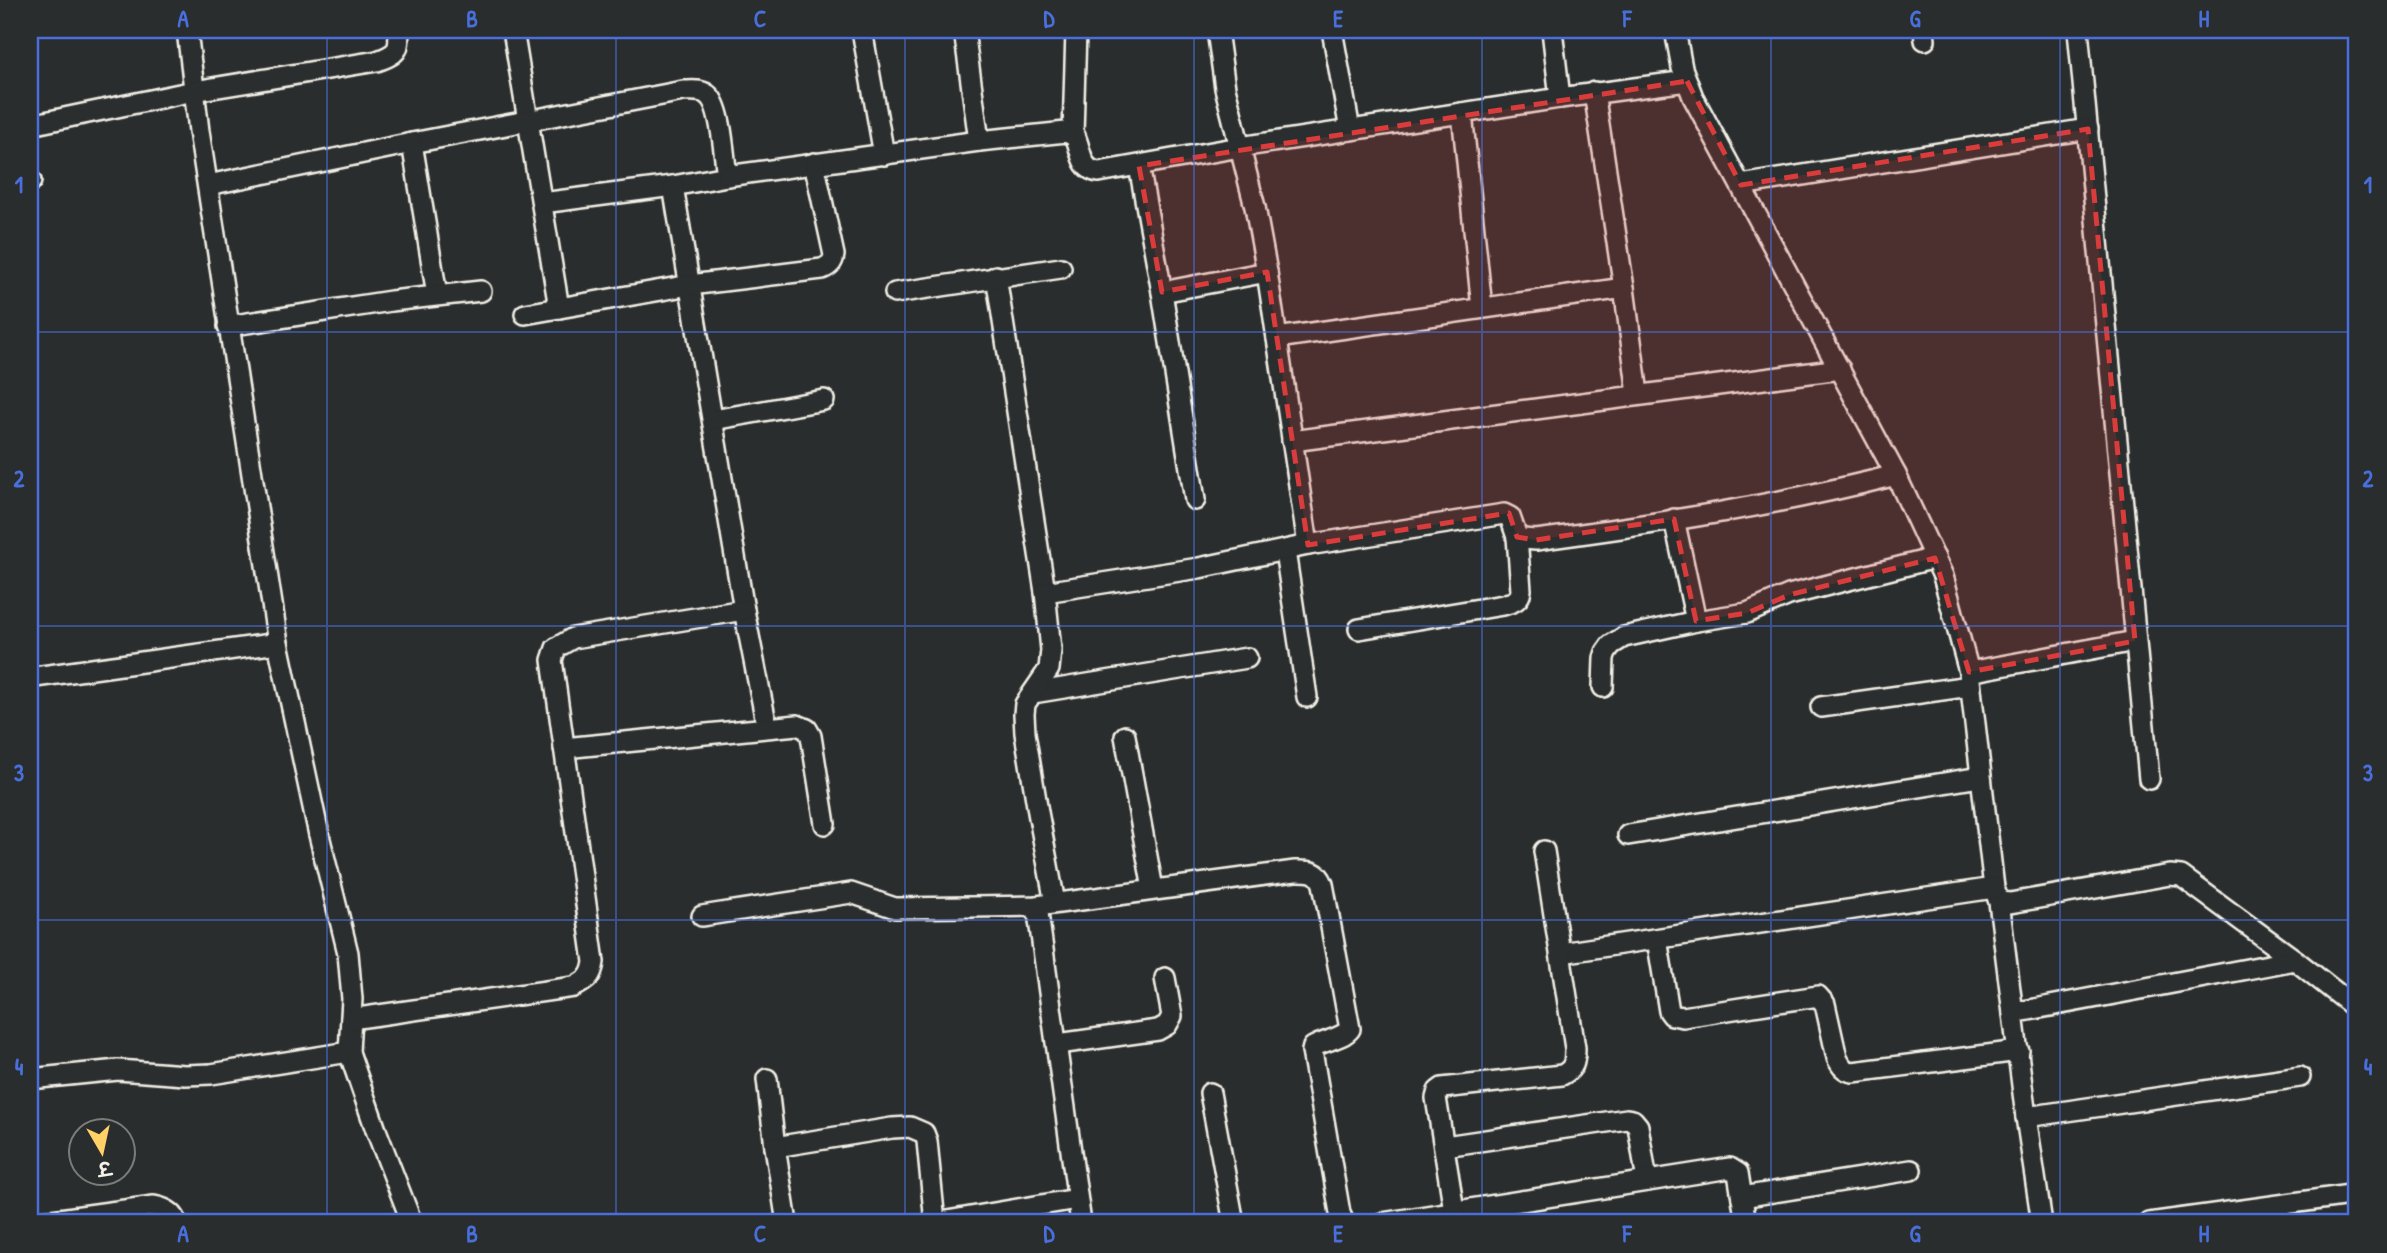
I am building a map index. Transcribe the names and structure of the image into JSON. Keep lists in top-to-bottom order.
{
  "north": "bottom",
  "grid": {
    "columns": [
      "A",
      "B",
      "C",
      "D",
      "E",
      "F",
      "G",
      "H"
    ],
    "rows": [
      "1",
      "2",
      "3",
      "4"
    ]
  }
}
